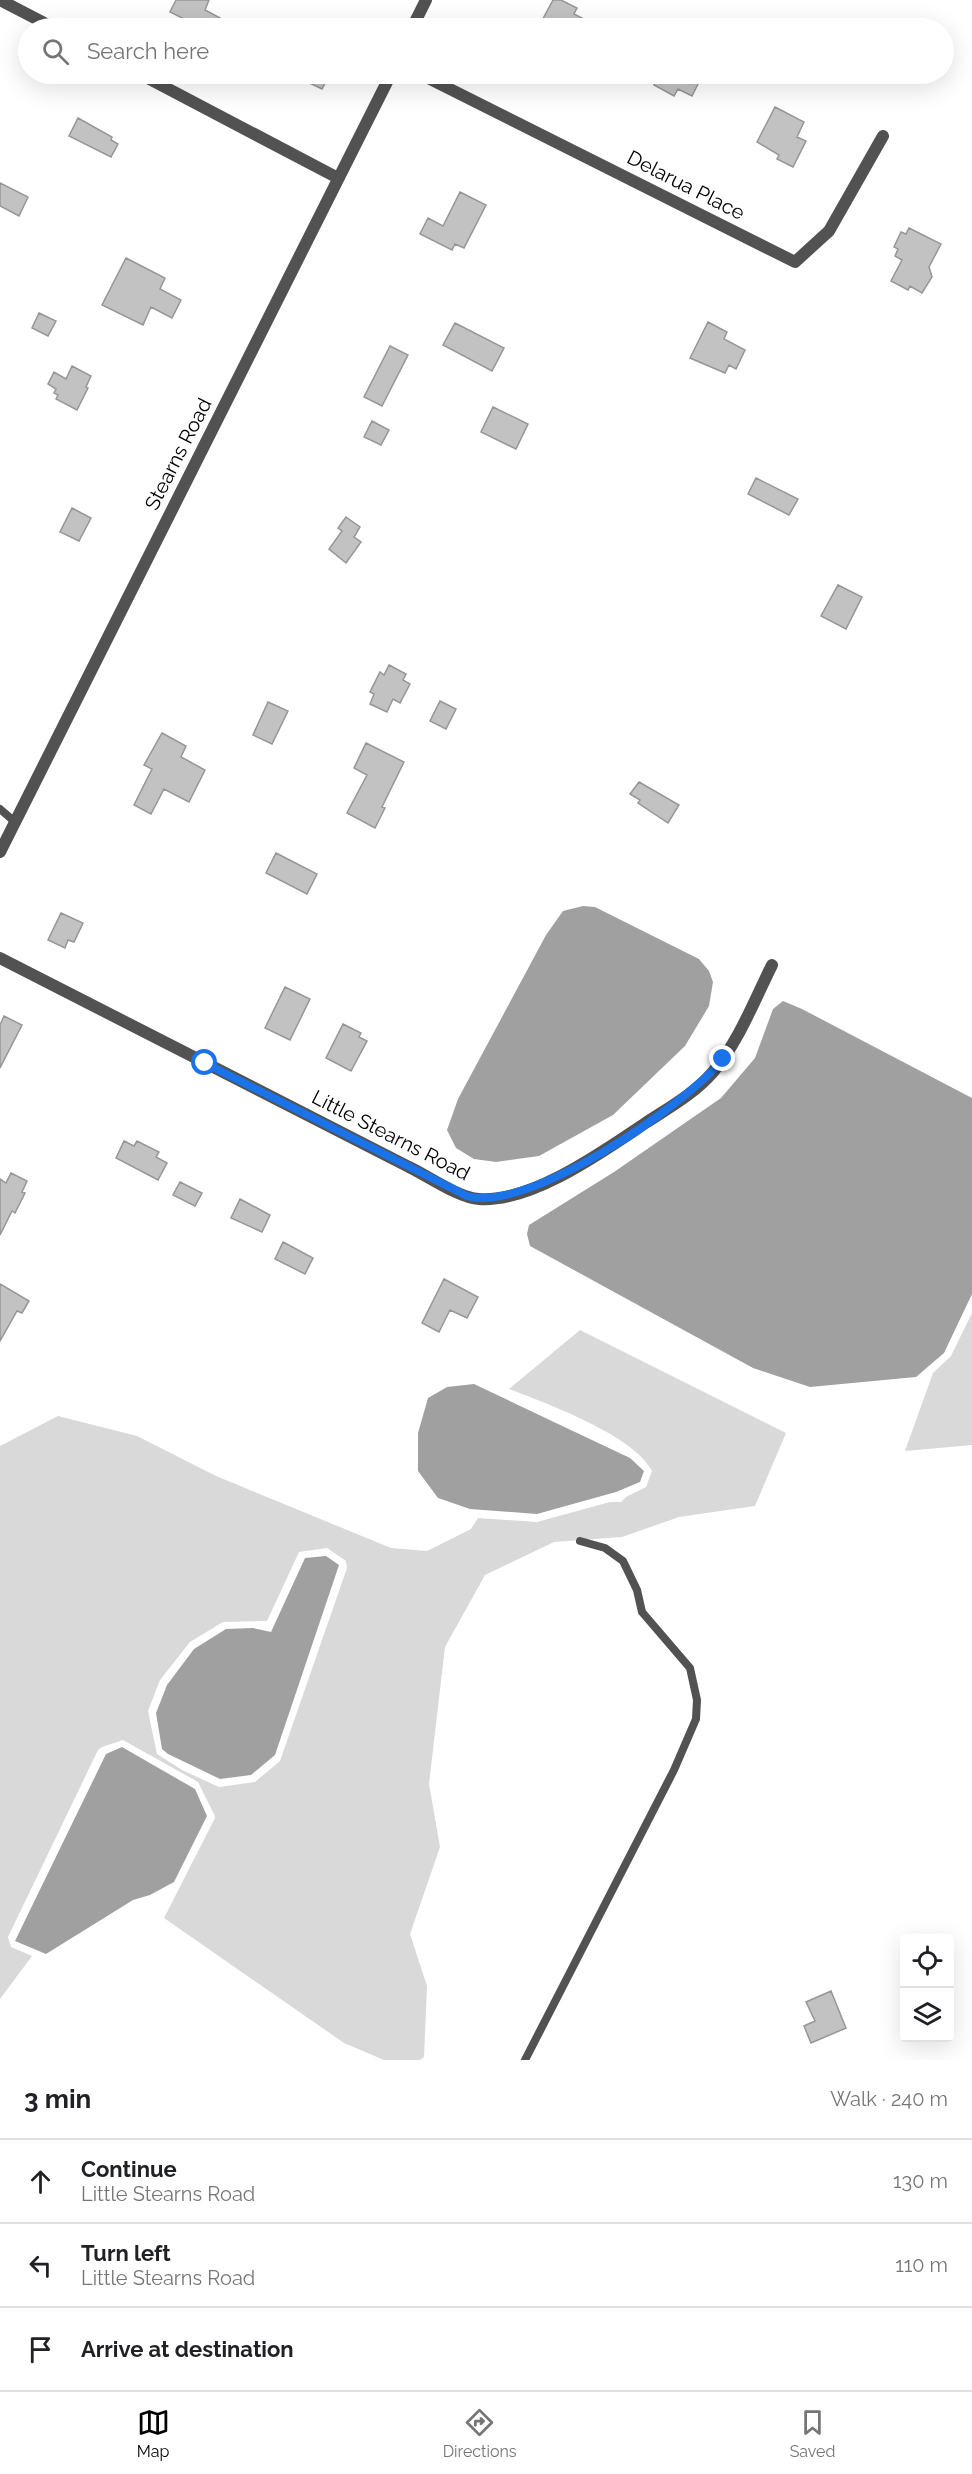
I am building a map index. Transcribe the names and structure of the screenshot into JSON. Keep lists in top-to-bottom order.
{
  "streets": {
    "street": ["Delarua Place", "Stearns Road", "Little Stearns Road"]
  },
  "page": {
    "search": "Search here",
    "heading": ["3 min", "Walk · 240 m"],
    "list": [
      ["Continue", "Little Stearns Road", "130 m"],
      ["Turn left", "Little Stearns Road", "110 m"],
      "Arrive at destination"
    ],
    "nav": ["Map", "Directions", "Saved"]
  }
}
